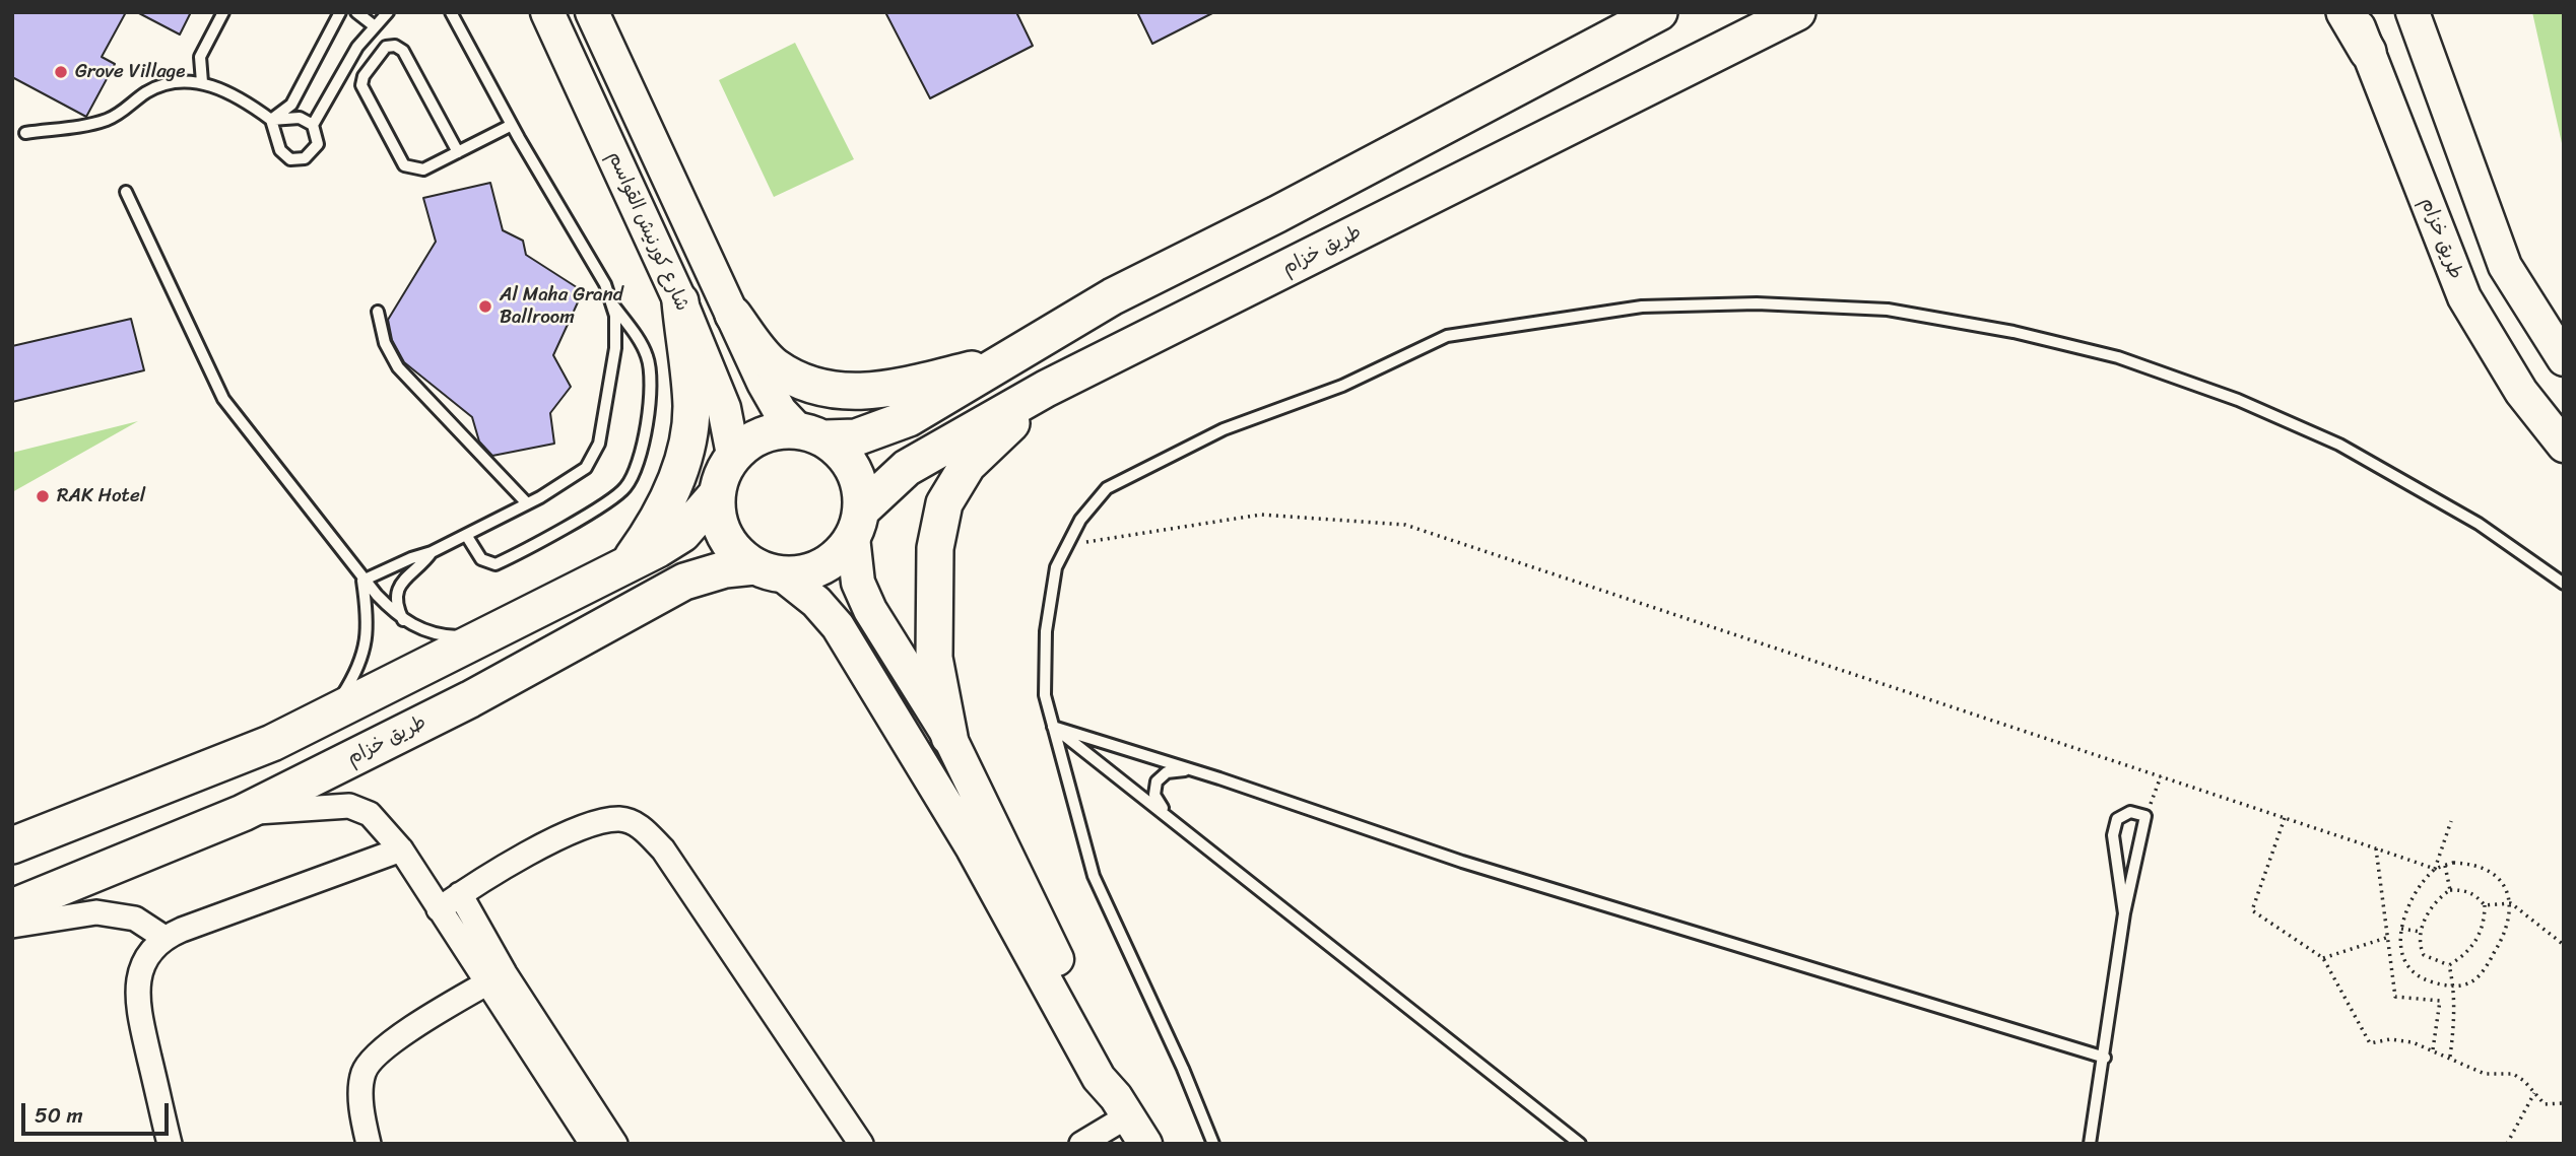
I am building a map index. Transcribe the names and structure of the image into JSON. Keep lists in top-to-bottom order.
{
  "streets": {
    "main road": ["شارع كورنيش القواسم", "طريق خزام"]
  },
  "crossings": [
    ["شارع كورنيش القواسم", "طريق خزام"]
  ],
  "places": ["Grove Village", "Al Maha Grand Ballroom", "RAK Hotel"],
  "scale_bar": "50 m"
}
